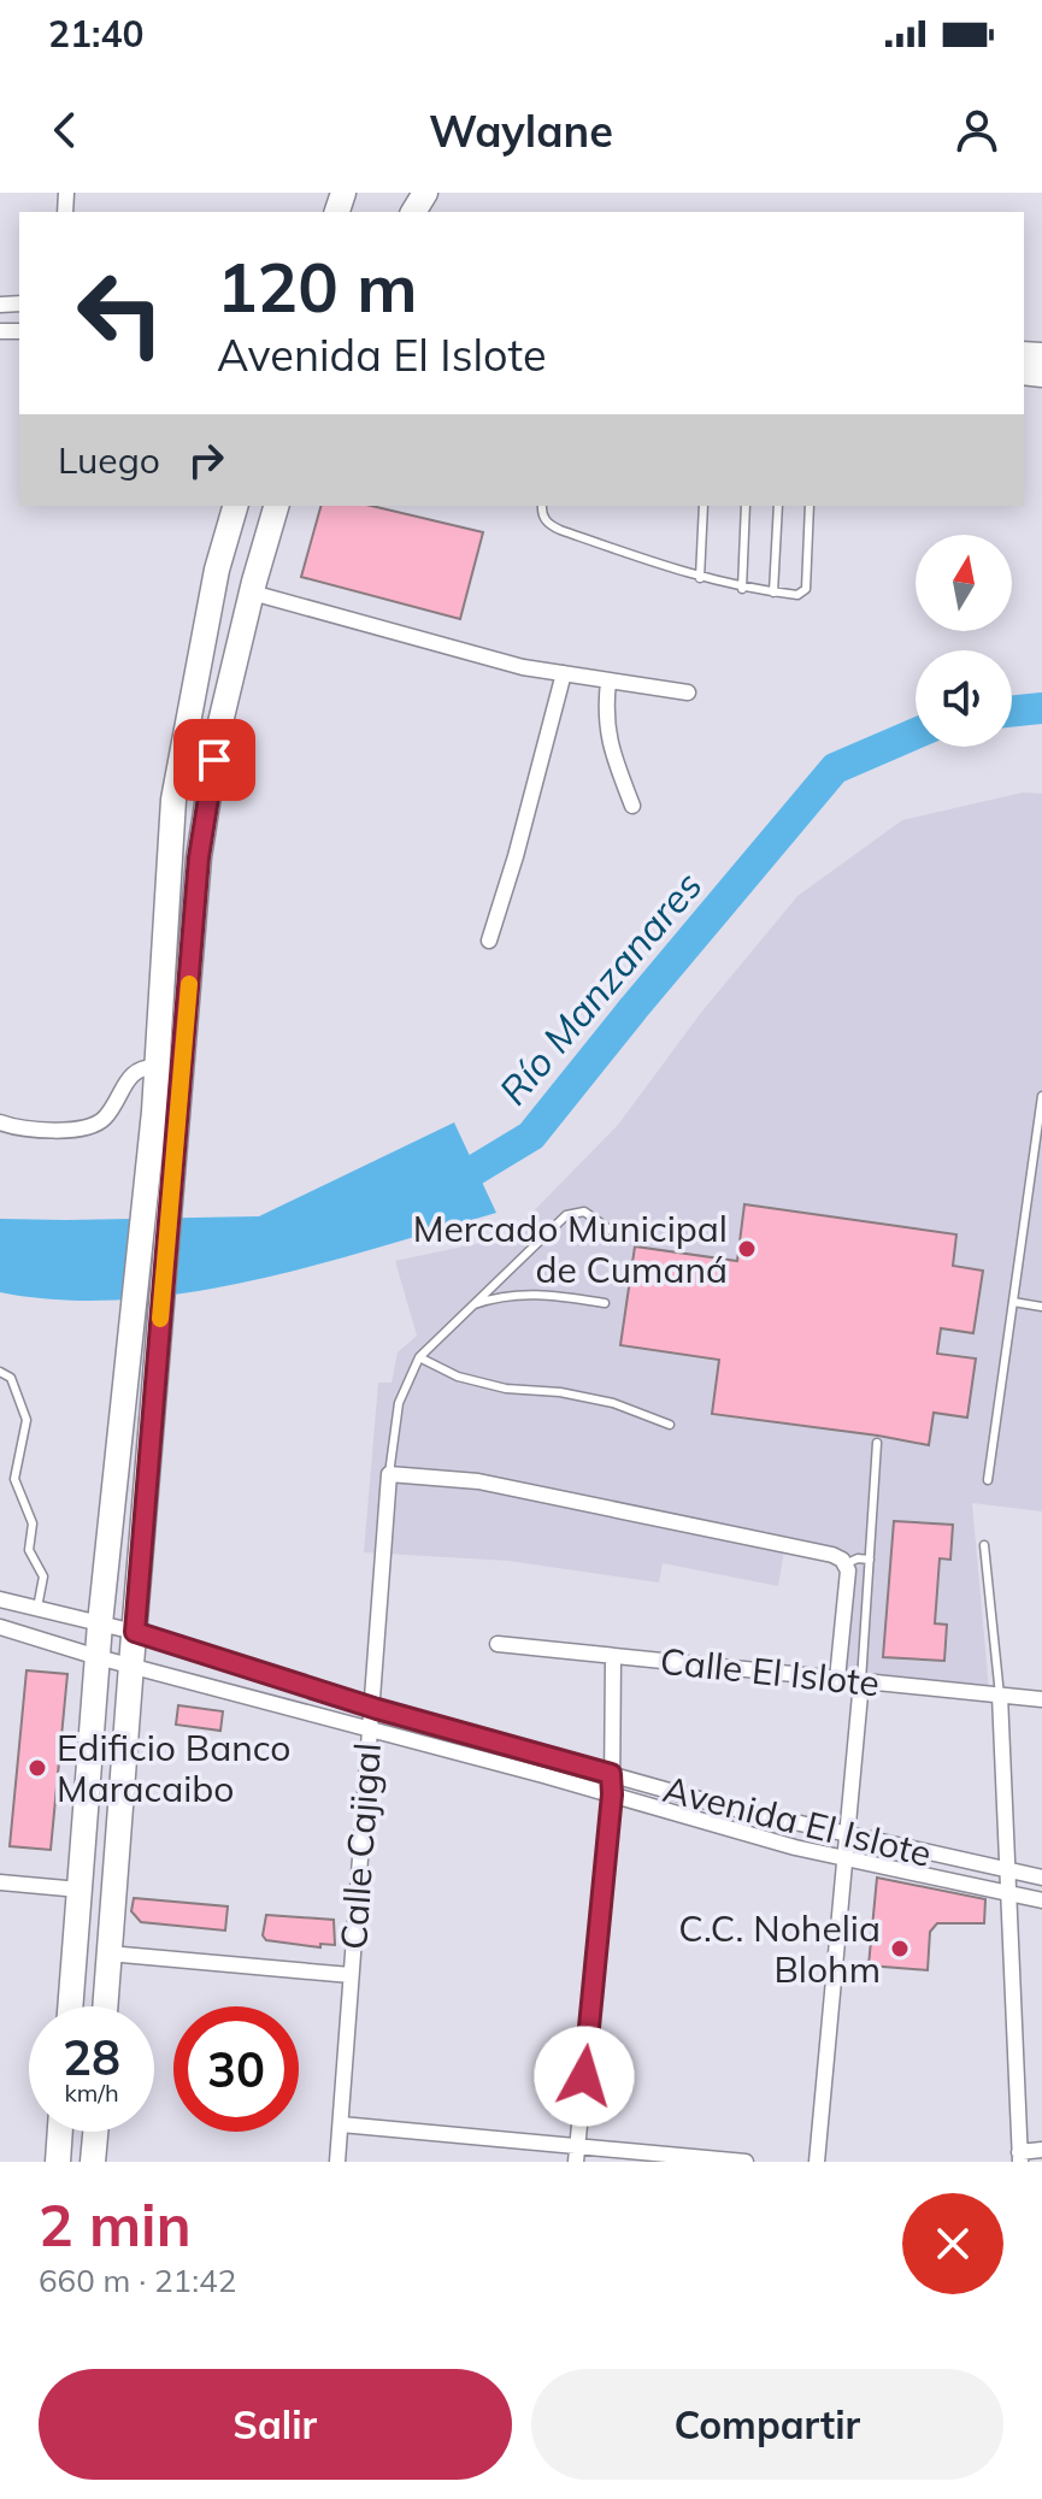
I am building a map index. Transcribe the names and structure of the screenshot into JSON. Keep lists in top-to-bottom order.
{
  "streets": {
    "street": ["Calle El Islote", "Avenida El Islote", "Calle Cajigal"]
  },
  "crossings": [
    ["Avenida El Islote", "Calle Cajigal"]
  ],
  "water": ["Río Manzanares"],
  "places": ["Mercado Municipal de Cumaná", "Edificio Banco Maracaibo", "C.C. Nohelia Blohm"],
  "north": "top",
  "page": {
    "status": "21:40",
    "header": "Waylane",
    "turn": ["120 m", "Avenida El Islote"],
    "then": "Luego",
    "speed": "28 km/h",
    "limit": "30",
    "heading": ["2 min", "660 m · 21:42"],
    "buttons": ["Salir", "Compartir"]
  }
}
